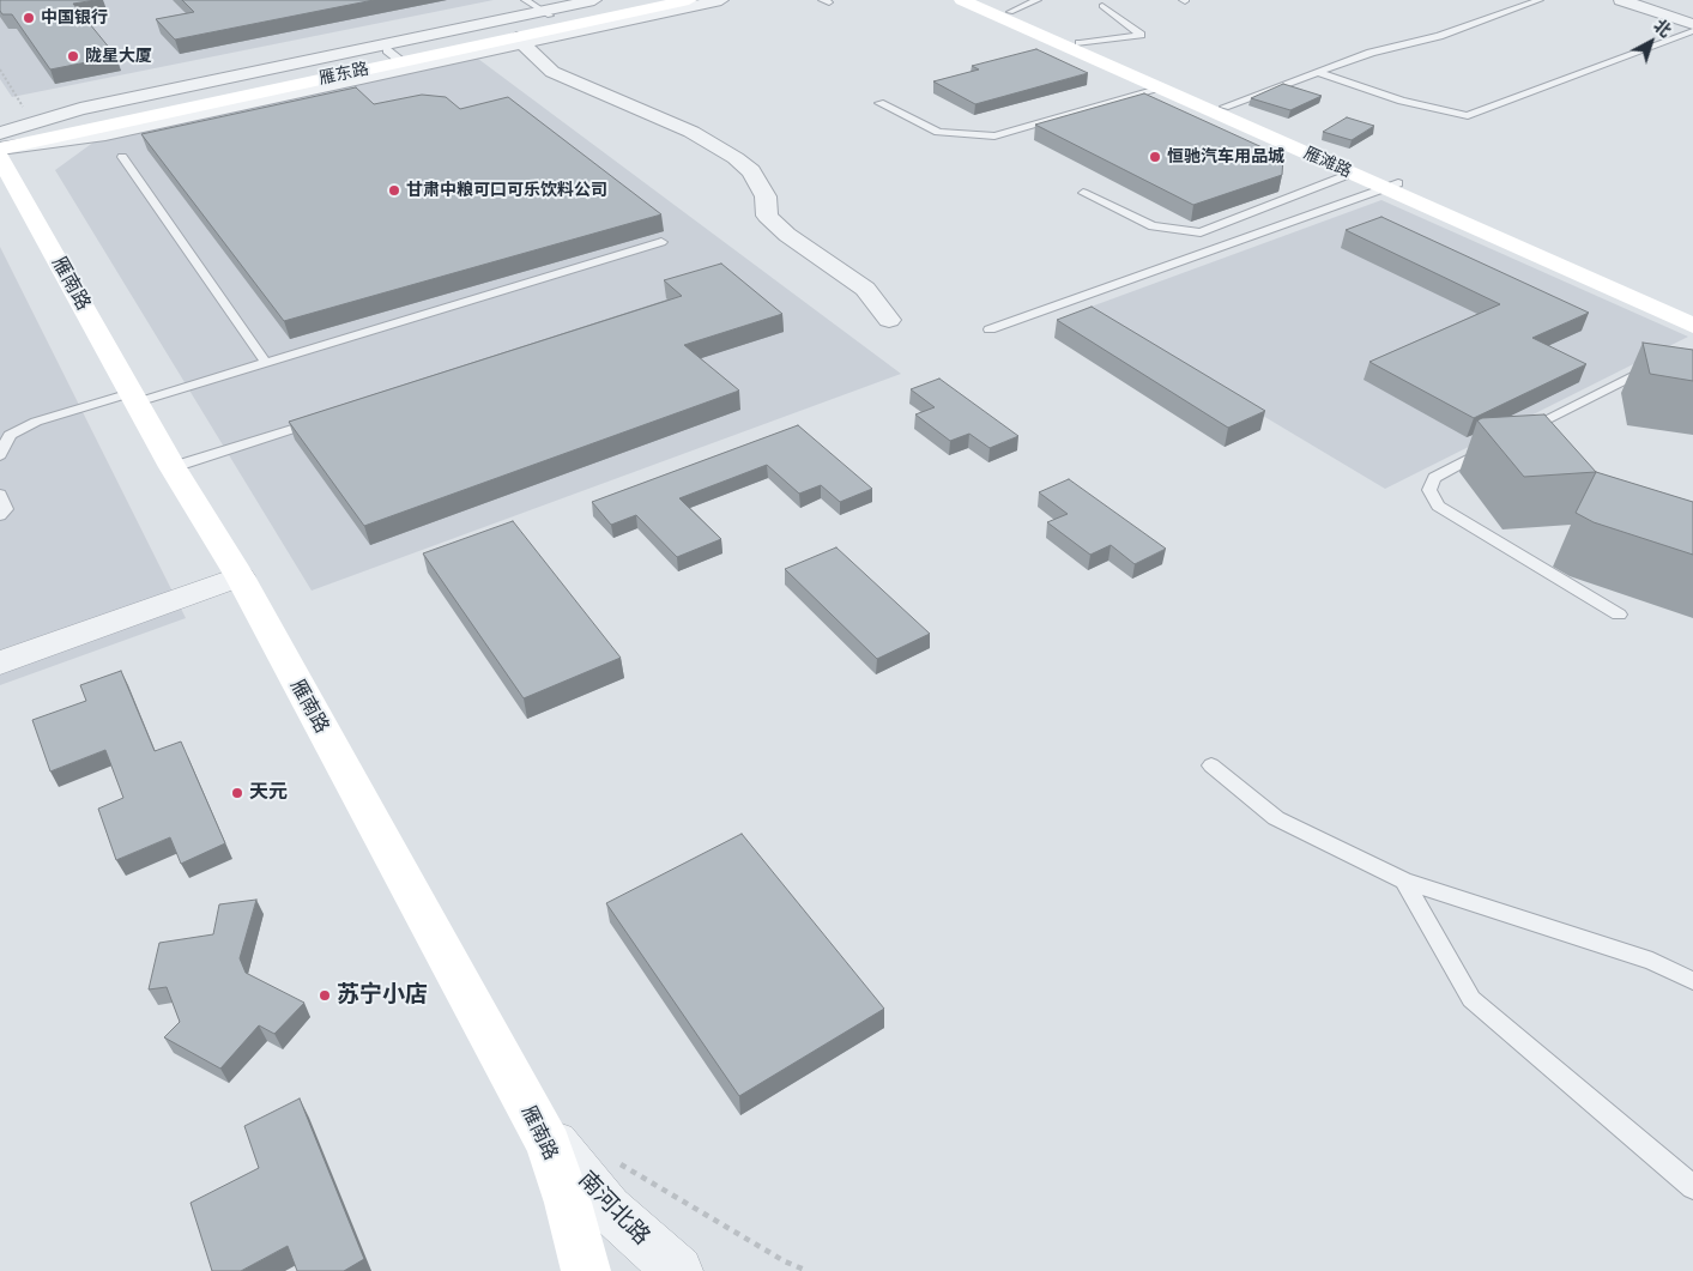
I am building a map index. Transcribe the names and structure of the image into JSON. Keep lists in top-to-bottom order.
{
  "streets": {
    "main road": ["雁东路", "雁滩路", "雁南路"],
    "street": ["南河北路"]
  },
  "crossings": [
    ["雁南路", "南河北路"]
  ],
  "places": [
    "中国银行",
    "陇星大厦",
    "恒驰汽车用品城",
    "甘肃中粮可口可乐饮料公司",
    "天元",
    "苏宁小店"
  ],
  "north": "top right"
}
